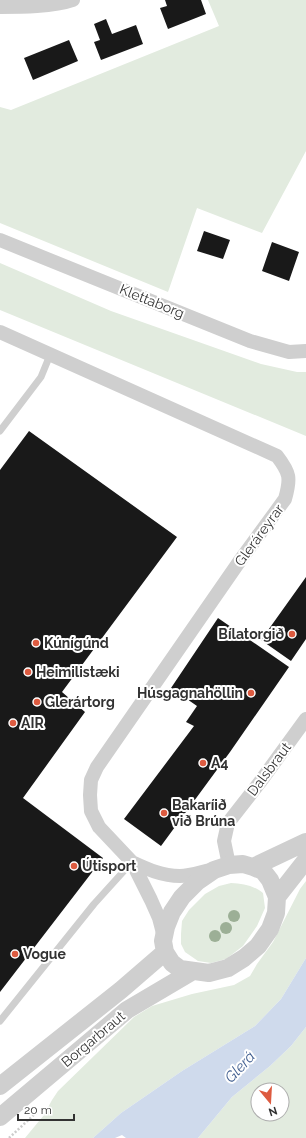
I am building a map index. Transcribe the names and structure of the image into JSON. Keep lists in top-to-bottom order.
{
  "streets": {
    "street": [
      "Klettaborg",
      "Gleráreyrar",
      "Dalsbraut",
      "Borgarbraut"
    ]
  },
  "crossings": [
    ["Gleráreyrar", "Dalsbraut"],
    ["Gleráreyrar", "Borgarbraut"],
    ["Dalsbraut", "Borgarbraut"]
  ],
  "water": ["Glerá"],
  "places": [
    "Bílatorgið",
    "Kúnígúnd",
    "Heimilistæki",
    "Húsgagnahöllin",
    "Glerártorg",
    "AIR",
    "A4",
    "Bakaríið við Brúna",
    "Útisport",
    "Vogue"
  ],
  "scale_bar": "20 m",
  "north": "bottom"
}
